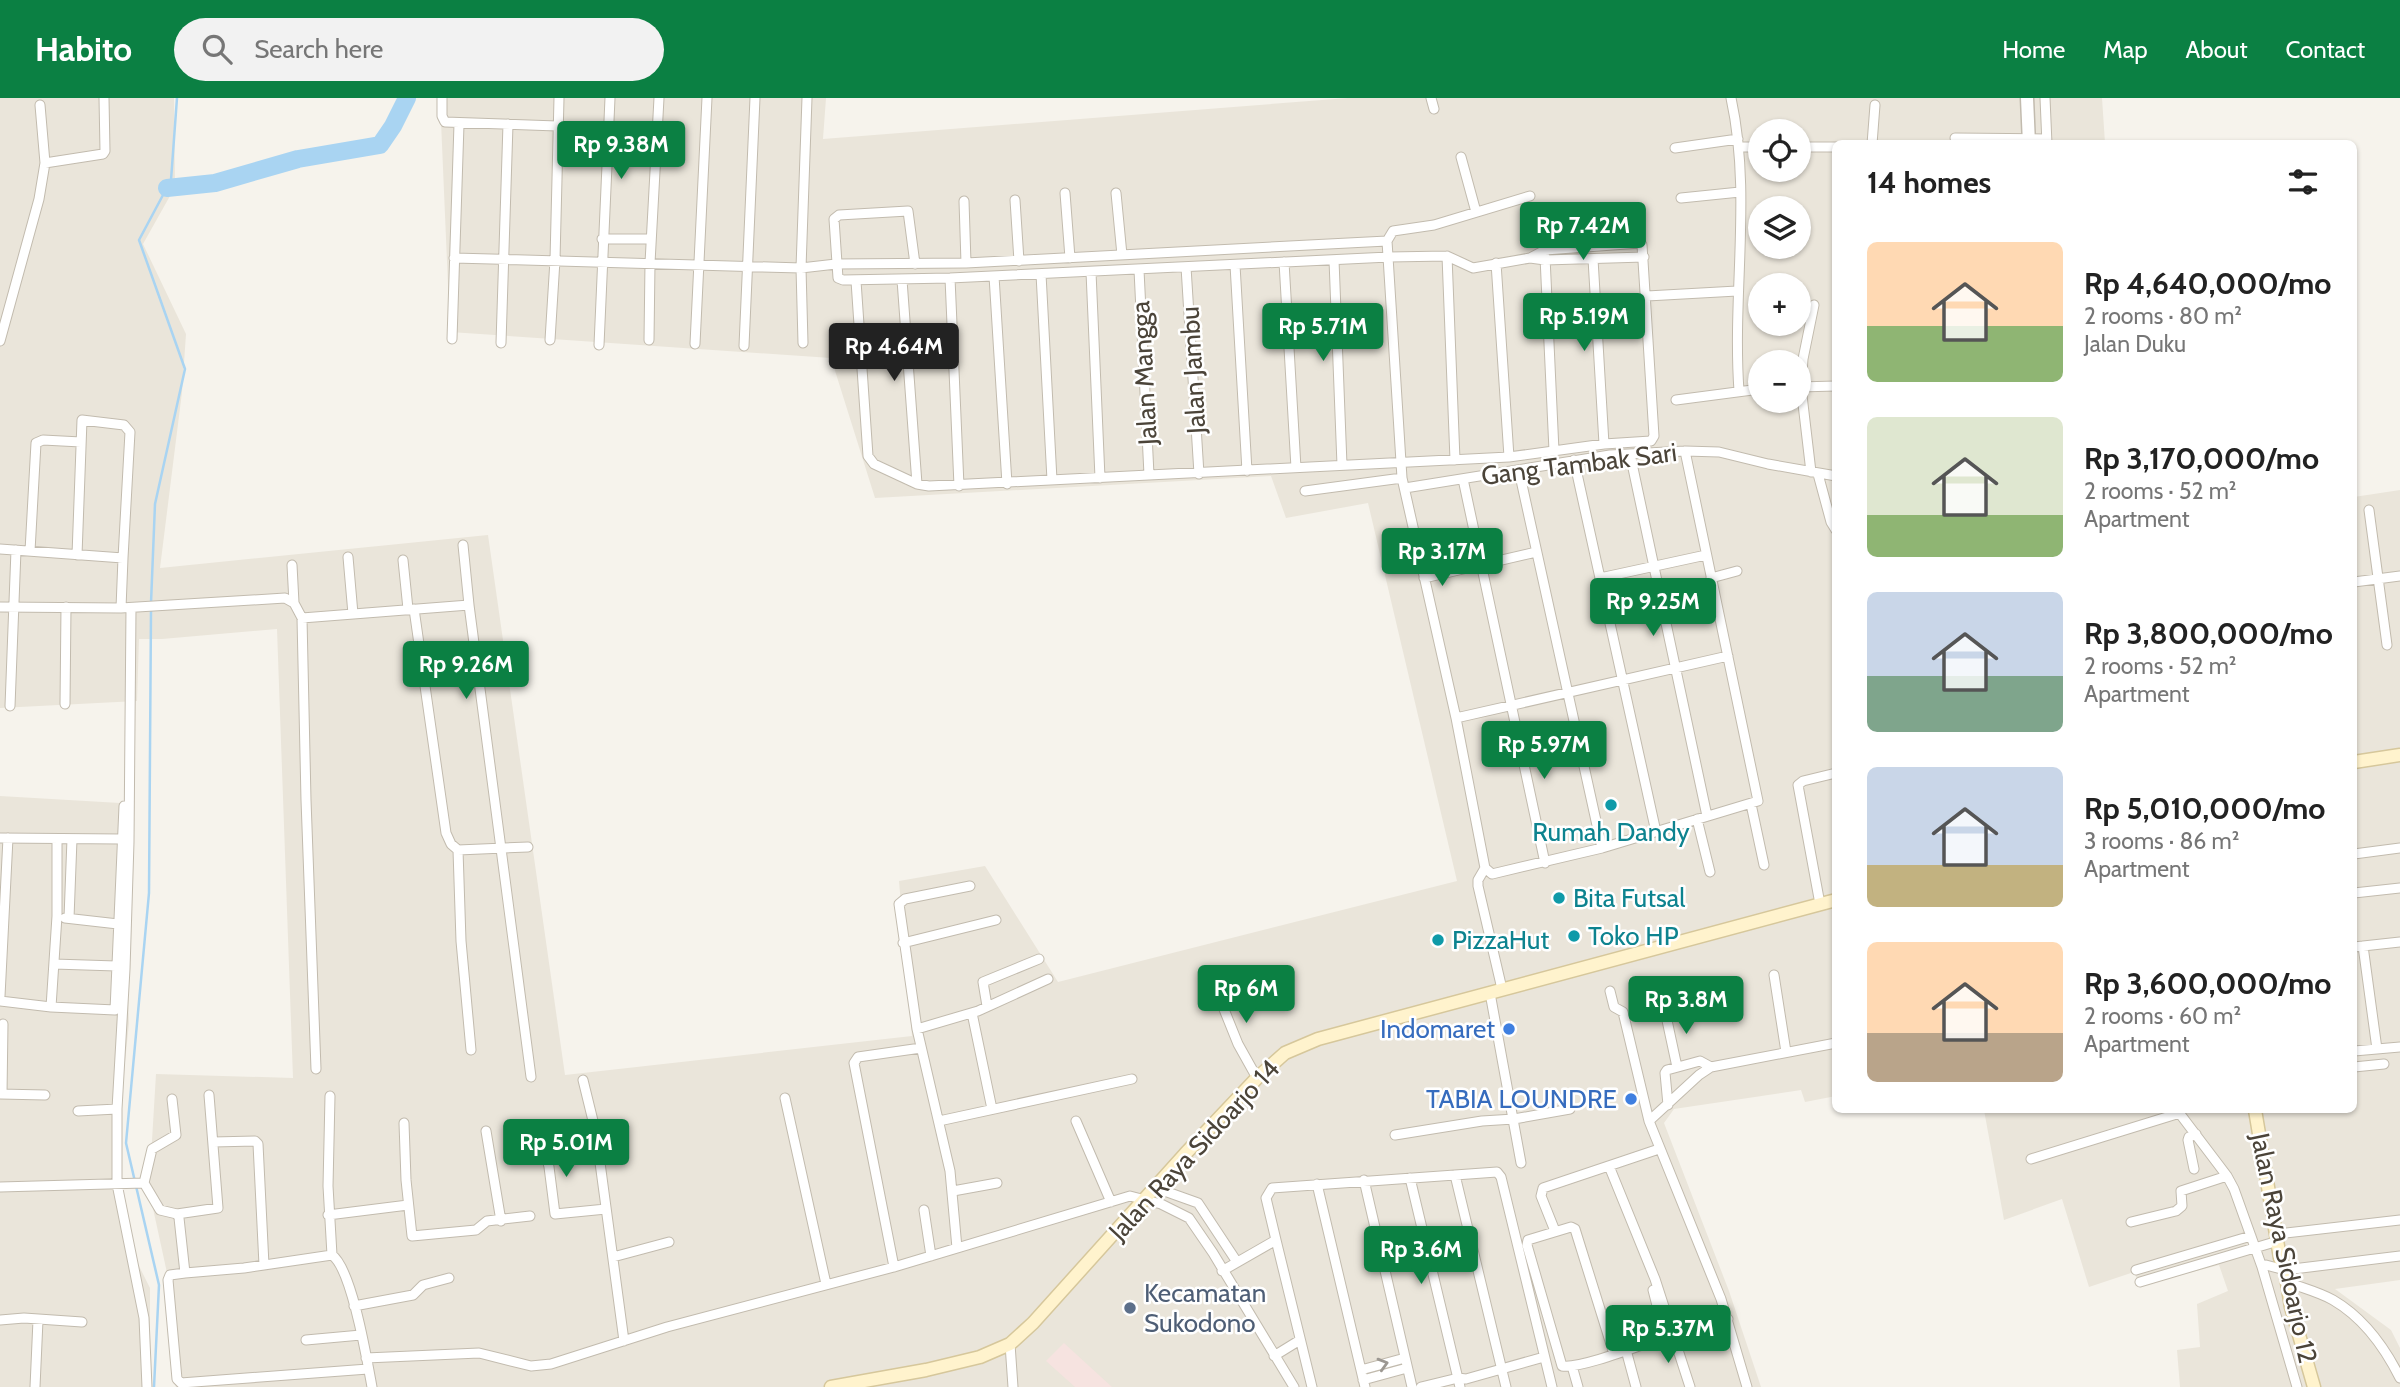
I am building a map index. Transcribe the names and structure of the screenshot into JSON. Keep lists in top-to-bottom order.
{
  "streets": {
    "main road": ["Jalan Raya Sidoarjo 14", "Jalan Raya Sidoarjo 12"],
    "street": ["Jalan Jambu", "Jalan Mangga", "Gang Tambak Sari"]
  },
  "places": [
    "Rumah Dandy",
    "Bita Futsal",
    "Toko HP",
    "PizzaHut",
    "Indomaret",
    "TABIA LOUNDRE",
    "Kecamatan Sukodono"
  ],
  "page": {
    "header": "Habito",
    "search": "Search here",
    "nav": [
      "Home",
      "Map",
      "About",
      "Contact"
    ],
    "map_buttons": ["+", "−"],
    "price": [
      "Rp 9.38M",
      "Rp 7.42M",
      "Rp 5.19M",
      "Rp 5.71M",
      "Rp 4.64M",
      "Rp 3.17M",
      "Rp 9.25M",
      "Rp 9.26M",
      "Rp 5.97M",
      "Rp 6M",
      "Rp 3.8M",
      "Rp 5.01M",
      "Rp 3.6M",
      "Rp 5.37M"
    ],
    "heading": "14 homes",
    "list": [
      {
        "name": "Rp 4,640,000/mo",
        "note": "2 rooms · 80 m² · Jalan Duku"
      },
      {
        "name": "Rp 3,170,000/mo",
        "note": "2 rooms · 52 m² · Apartment"
      },
      {
        "name": "Rp 3,800,000/mo",
        "note": "2 rooms · 52 m² · Apartment"
      },
      {
        "name": "Rp 5,010,000/mo",
        "note": "3 rooms · 86 m² · Apartment"
      },
      {
        "name": "Rp 3,600,000/mo",
        "note": "2 rooms · 60 m² · Apartment"
      }
    ]
  }
}
